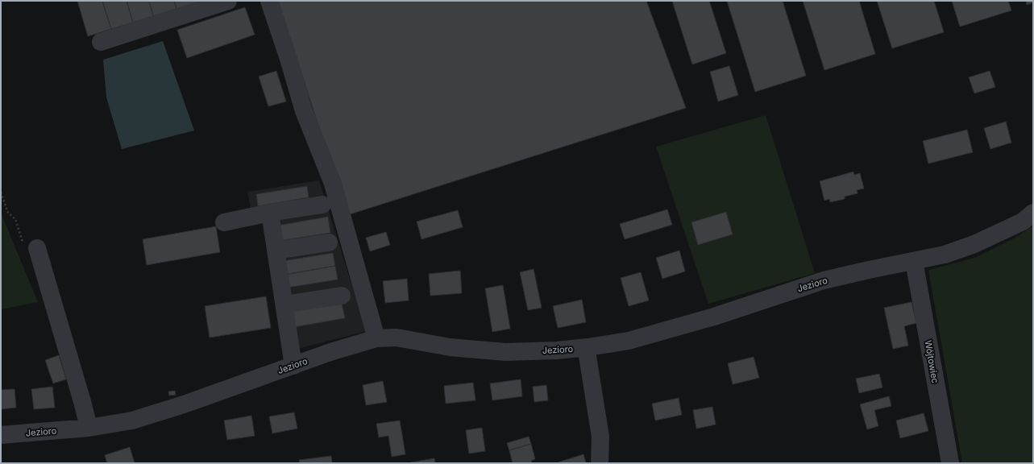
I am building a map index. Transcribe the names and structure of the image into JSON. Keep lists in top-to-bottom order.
{
  "streets": {
    "street": ["Jezioro", "Wójtowiec"]
  },
  "crossings": [
    ["Jezioro", "Wójtowiec"]
  ]
}
